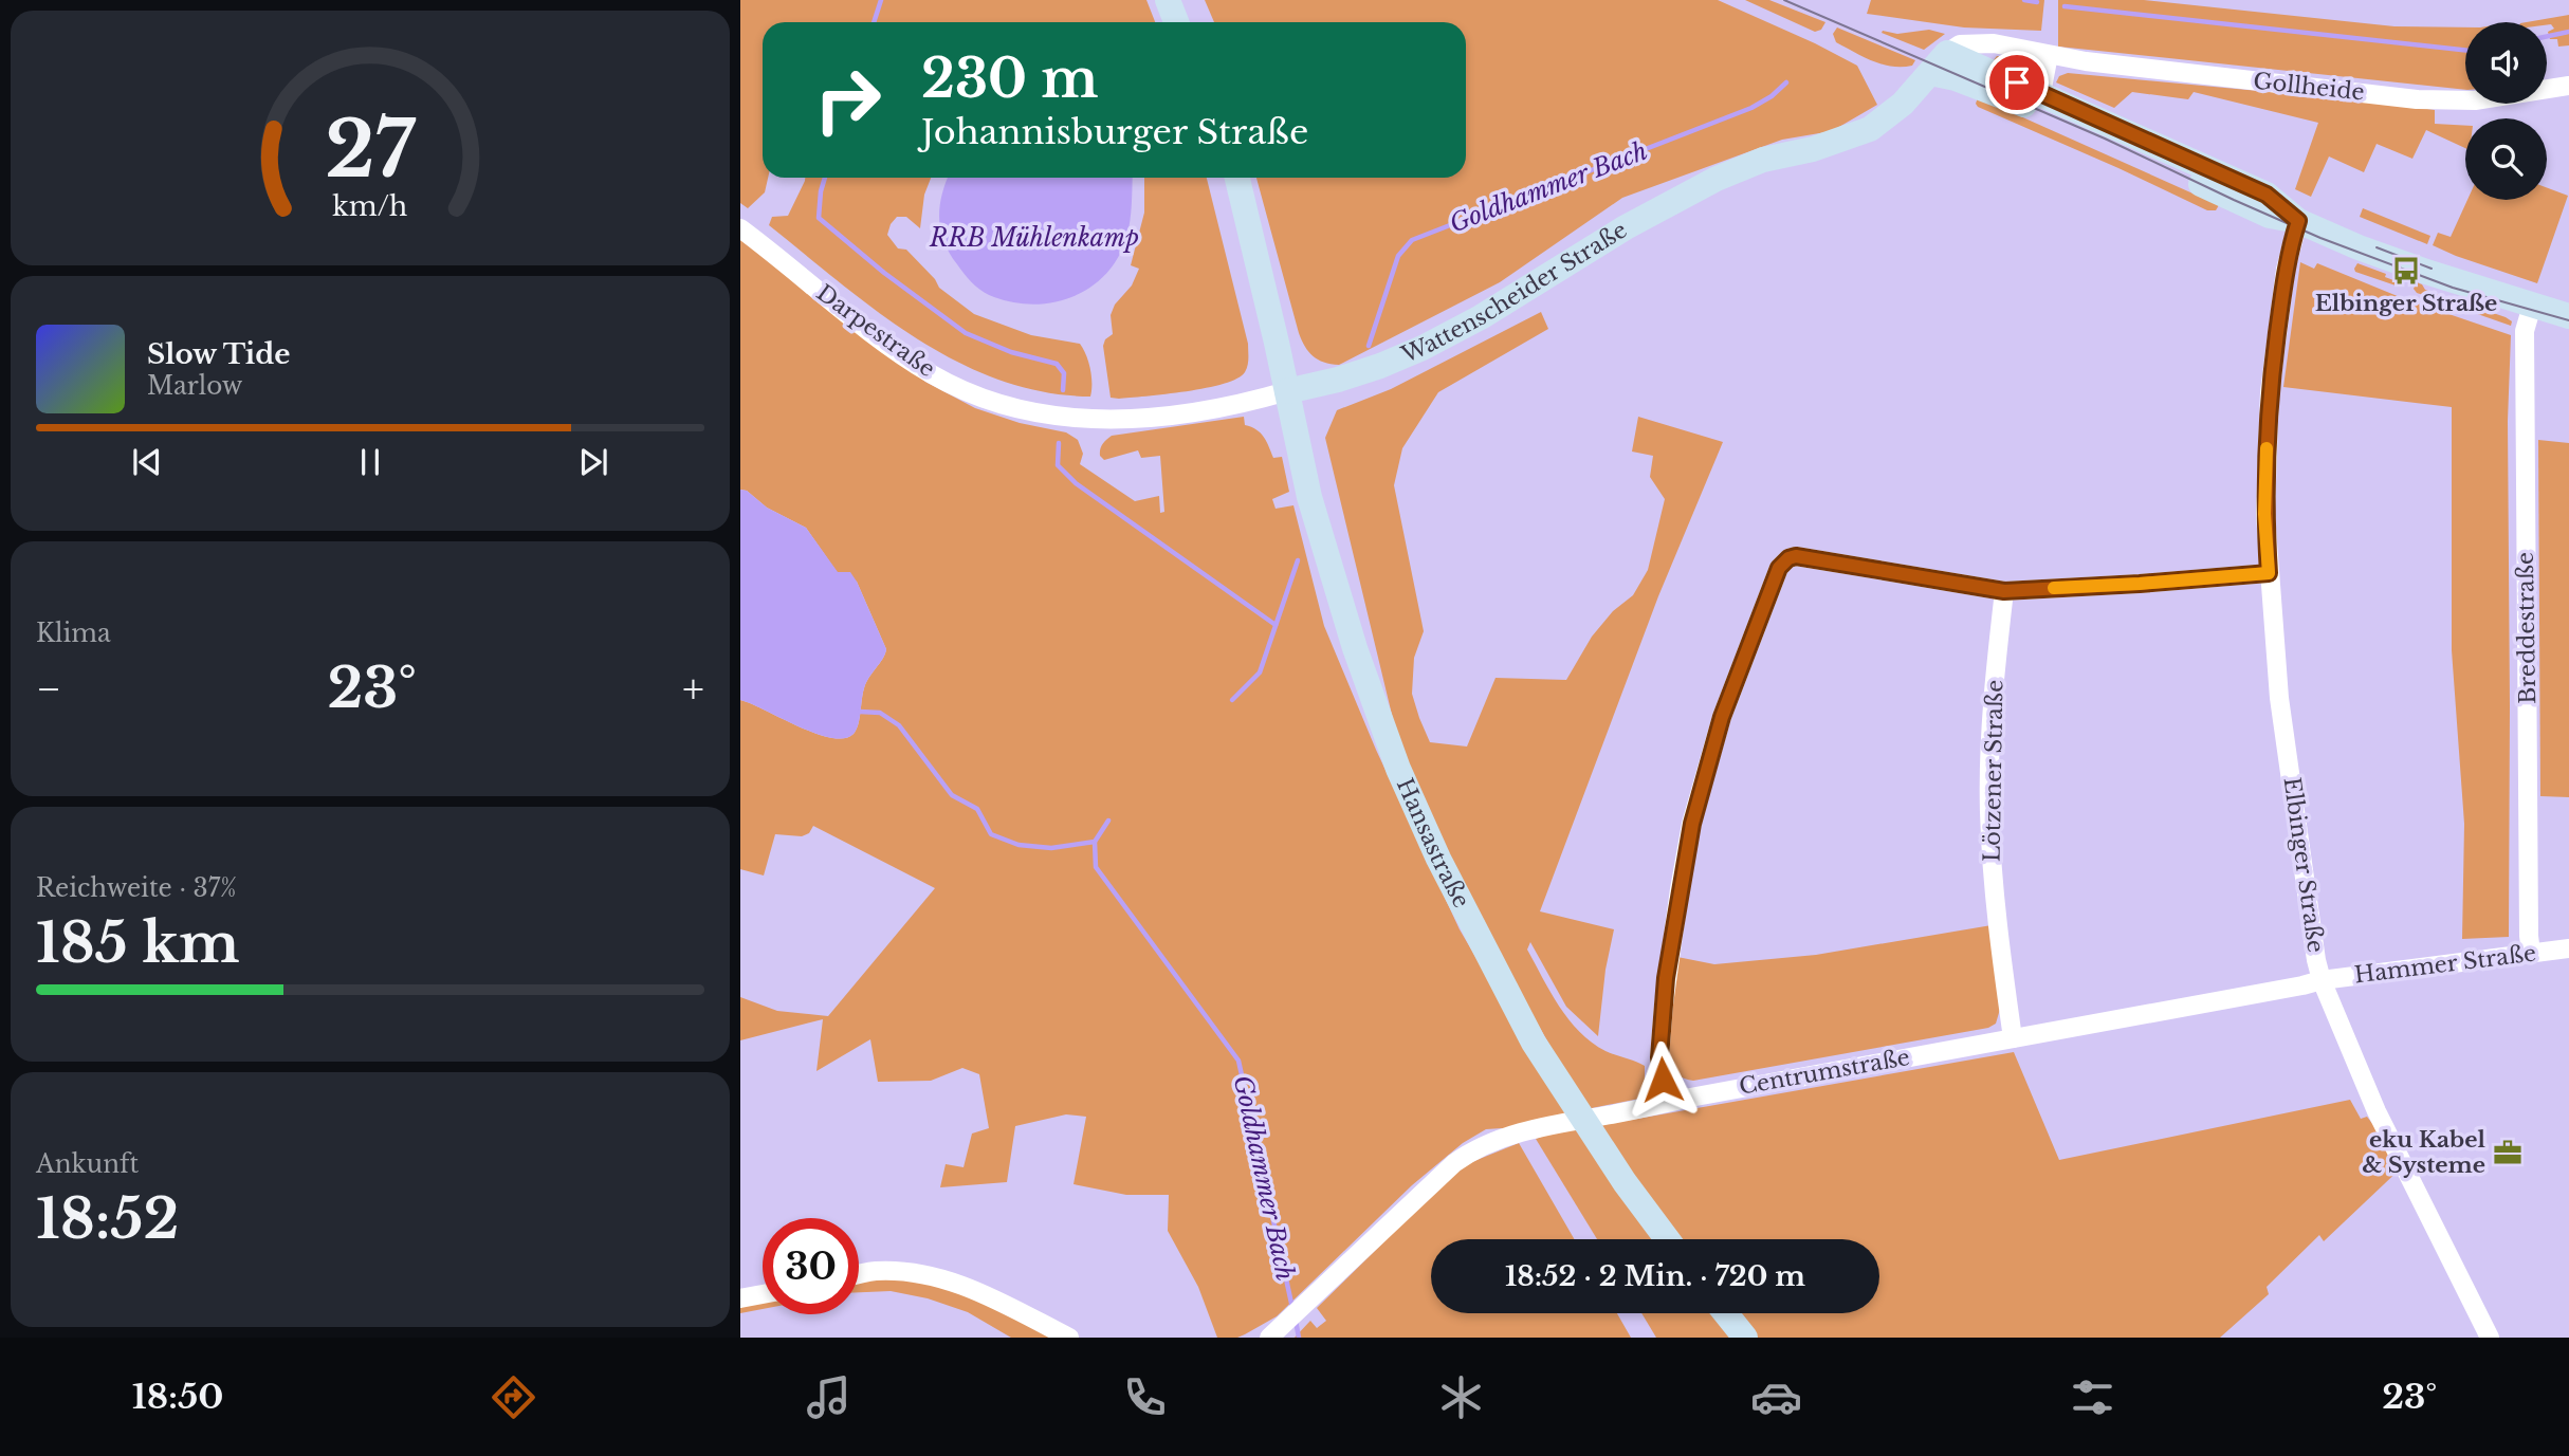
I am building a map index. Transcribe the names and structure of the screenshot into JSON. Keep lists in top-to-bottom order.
{
  "streets": {
    "main road": ["Wattenscheider Straße", "Hansastraße"],
    "street": [
      "Gollheide",
      "Darpestraße",
      "Breddestraße",
      "Lötzener Straße",
      "Elbinger Straße",
      "Hammer Straße",
      "Centrumstraße"
    ]
  },
  "crossings": [
    ["Gollheide", "Wattenscheider Straße"],
    ["Wattenscheider Straße", "Darpestraße"],
    ["Wattenscheider Straße", "Hansastraße"],
    ["Darpestraße", "Hansastraße"],
    ["Breddestraße", "Hammer Straße"],
    ["Lötzener Straße", "Centrumstraße"],
    ["Elbinger Straße", "Hammer Straße"],
    ["Elbinger Straße", "Centrumstraße"],
    ["Hammer Straße", "Centrumstraße"]
  ],
  "water": ["Goldhammer Bach", "RRB Mühlenkamp"],
  "places": {
    "bus stop": ["Elbinger Straße"],
    "office": ["eku Kabel & Systeme"]
  },
  "page": {
    "turn": ["230 m", "Johannisburger Straße"],
    "song": ["Slow Tide", "Marlow"],
    "tile": [
      "Klima",
      ["Reichweite · 37%", "185 km"],
      ["Ankunft", "18:52"]
    ],
    "heat": ["−", "23°", "+"],
    "limit": "30",
    "trip": "18:52 · 2 Min. · 720 m",
    "tabs": ["18:50", "23°"],
    "gauge": ["27", "km/h"]
  }
}
